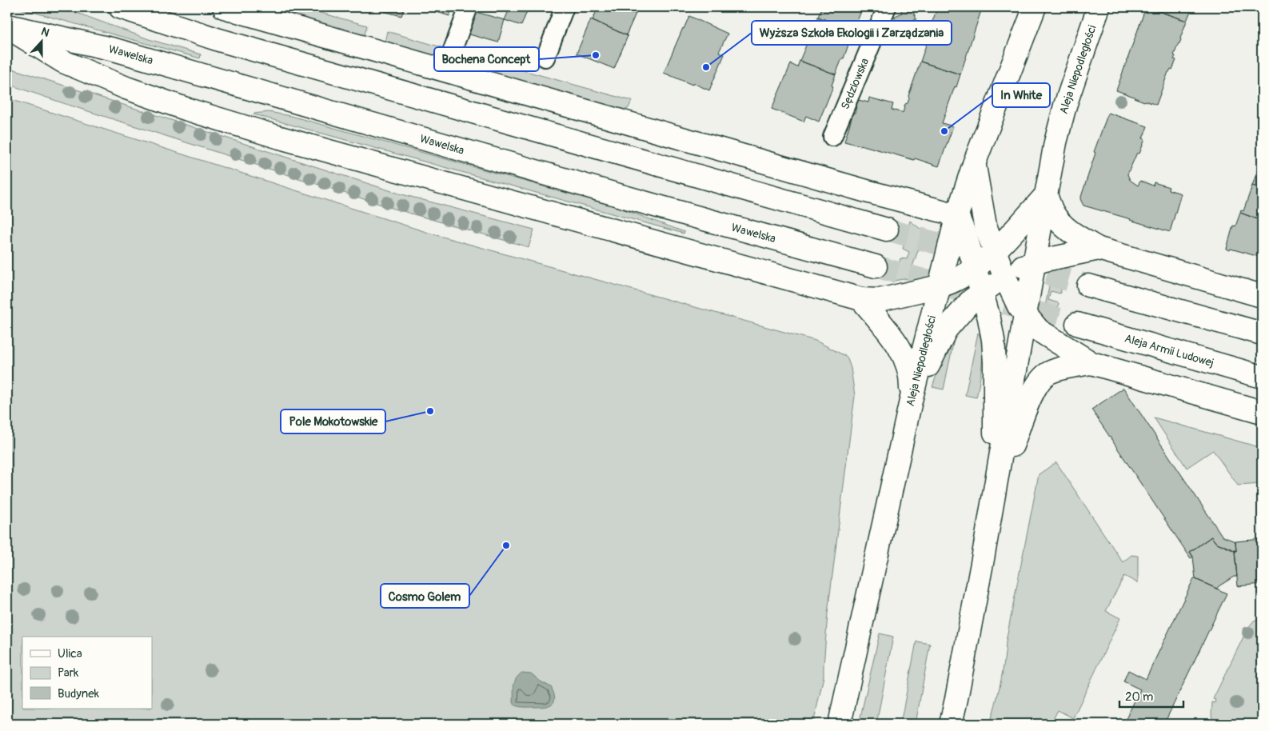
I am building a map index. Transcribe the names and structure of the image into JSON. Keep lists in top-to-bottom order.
{
  "streets": {
    "main road": ["Wawelska", "Aleja Niepodległości", "Aleja Armii Ludowej"],
    "street": ["Sędziowska"]
  },
  "places": [
    "Bochena Concept",
    "Wyższa Szkoła Ekologii i Zarządzania",
    "In White",
    "Pole Mokotowskie",
    "Cosmo Golem"
  ],
  "legend": ["Ulica", "Park", "Budynek"],
  "scale_bar": "20 m",
  "north": "top"
}
